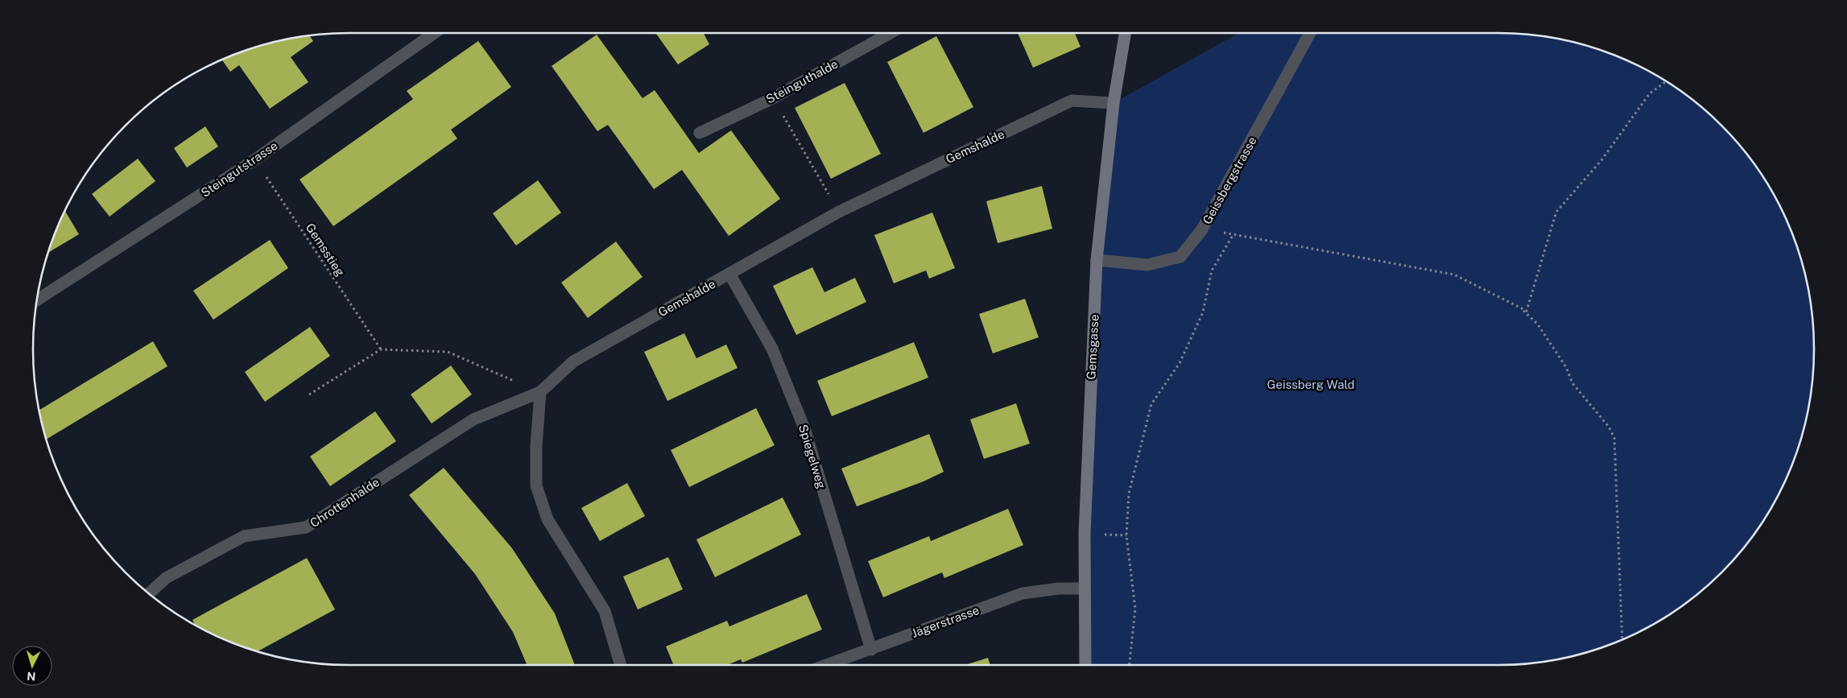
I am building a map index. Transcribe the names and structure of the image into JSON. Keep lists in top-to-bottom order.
{
  "streets": {
    "street": [
      "Steinguthalde",
      "Gemshalde",
      "Steingutstrasse",
      "Geissbergstrasse",
      "Gemsgasse",
      "Spiegelweg",
      "Chrottenhalde",
      "Jägerstrasse"
    ],
    "path": ["Gemsstieg"]
  },
  "crossings": [
    ["Gemshalde", "Gemsgasse"],
    ["Gemshalde", "Spiegelweg"],
    ["Gemshalde", "Chrottenhalde"],
    ["Steingutstrasse", "Gemsstieg"],
    ["Geissbergstrasse", "Gemsgasse"],
    ["Gemsgasse", "Jägerstrasse"],
    ["Spiegelweg", "Jägerstrasse"]
  ],
  "parks": ["Geissberg Wald"],
  "north": "bottom"
}
